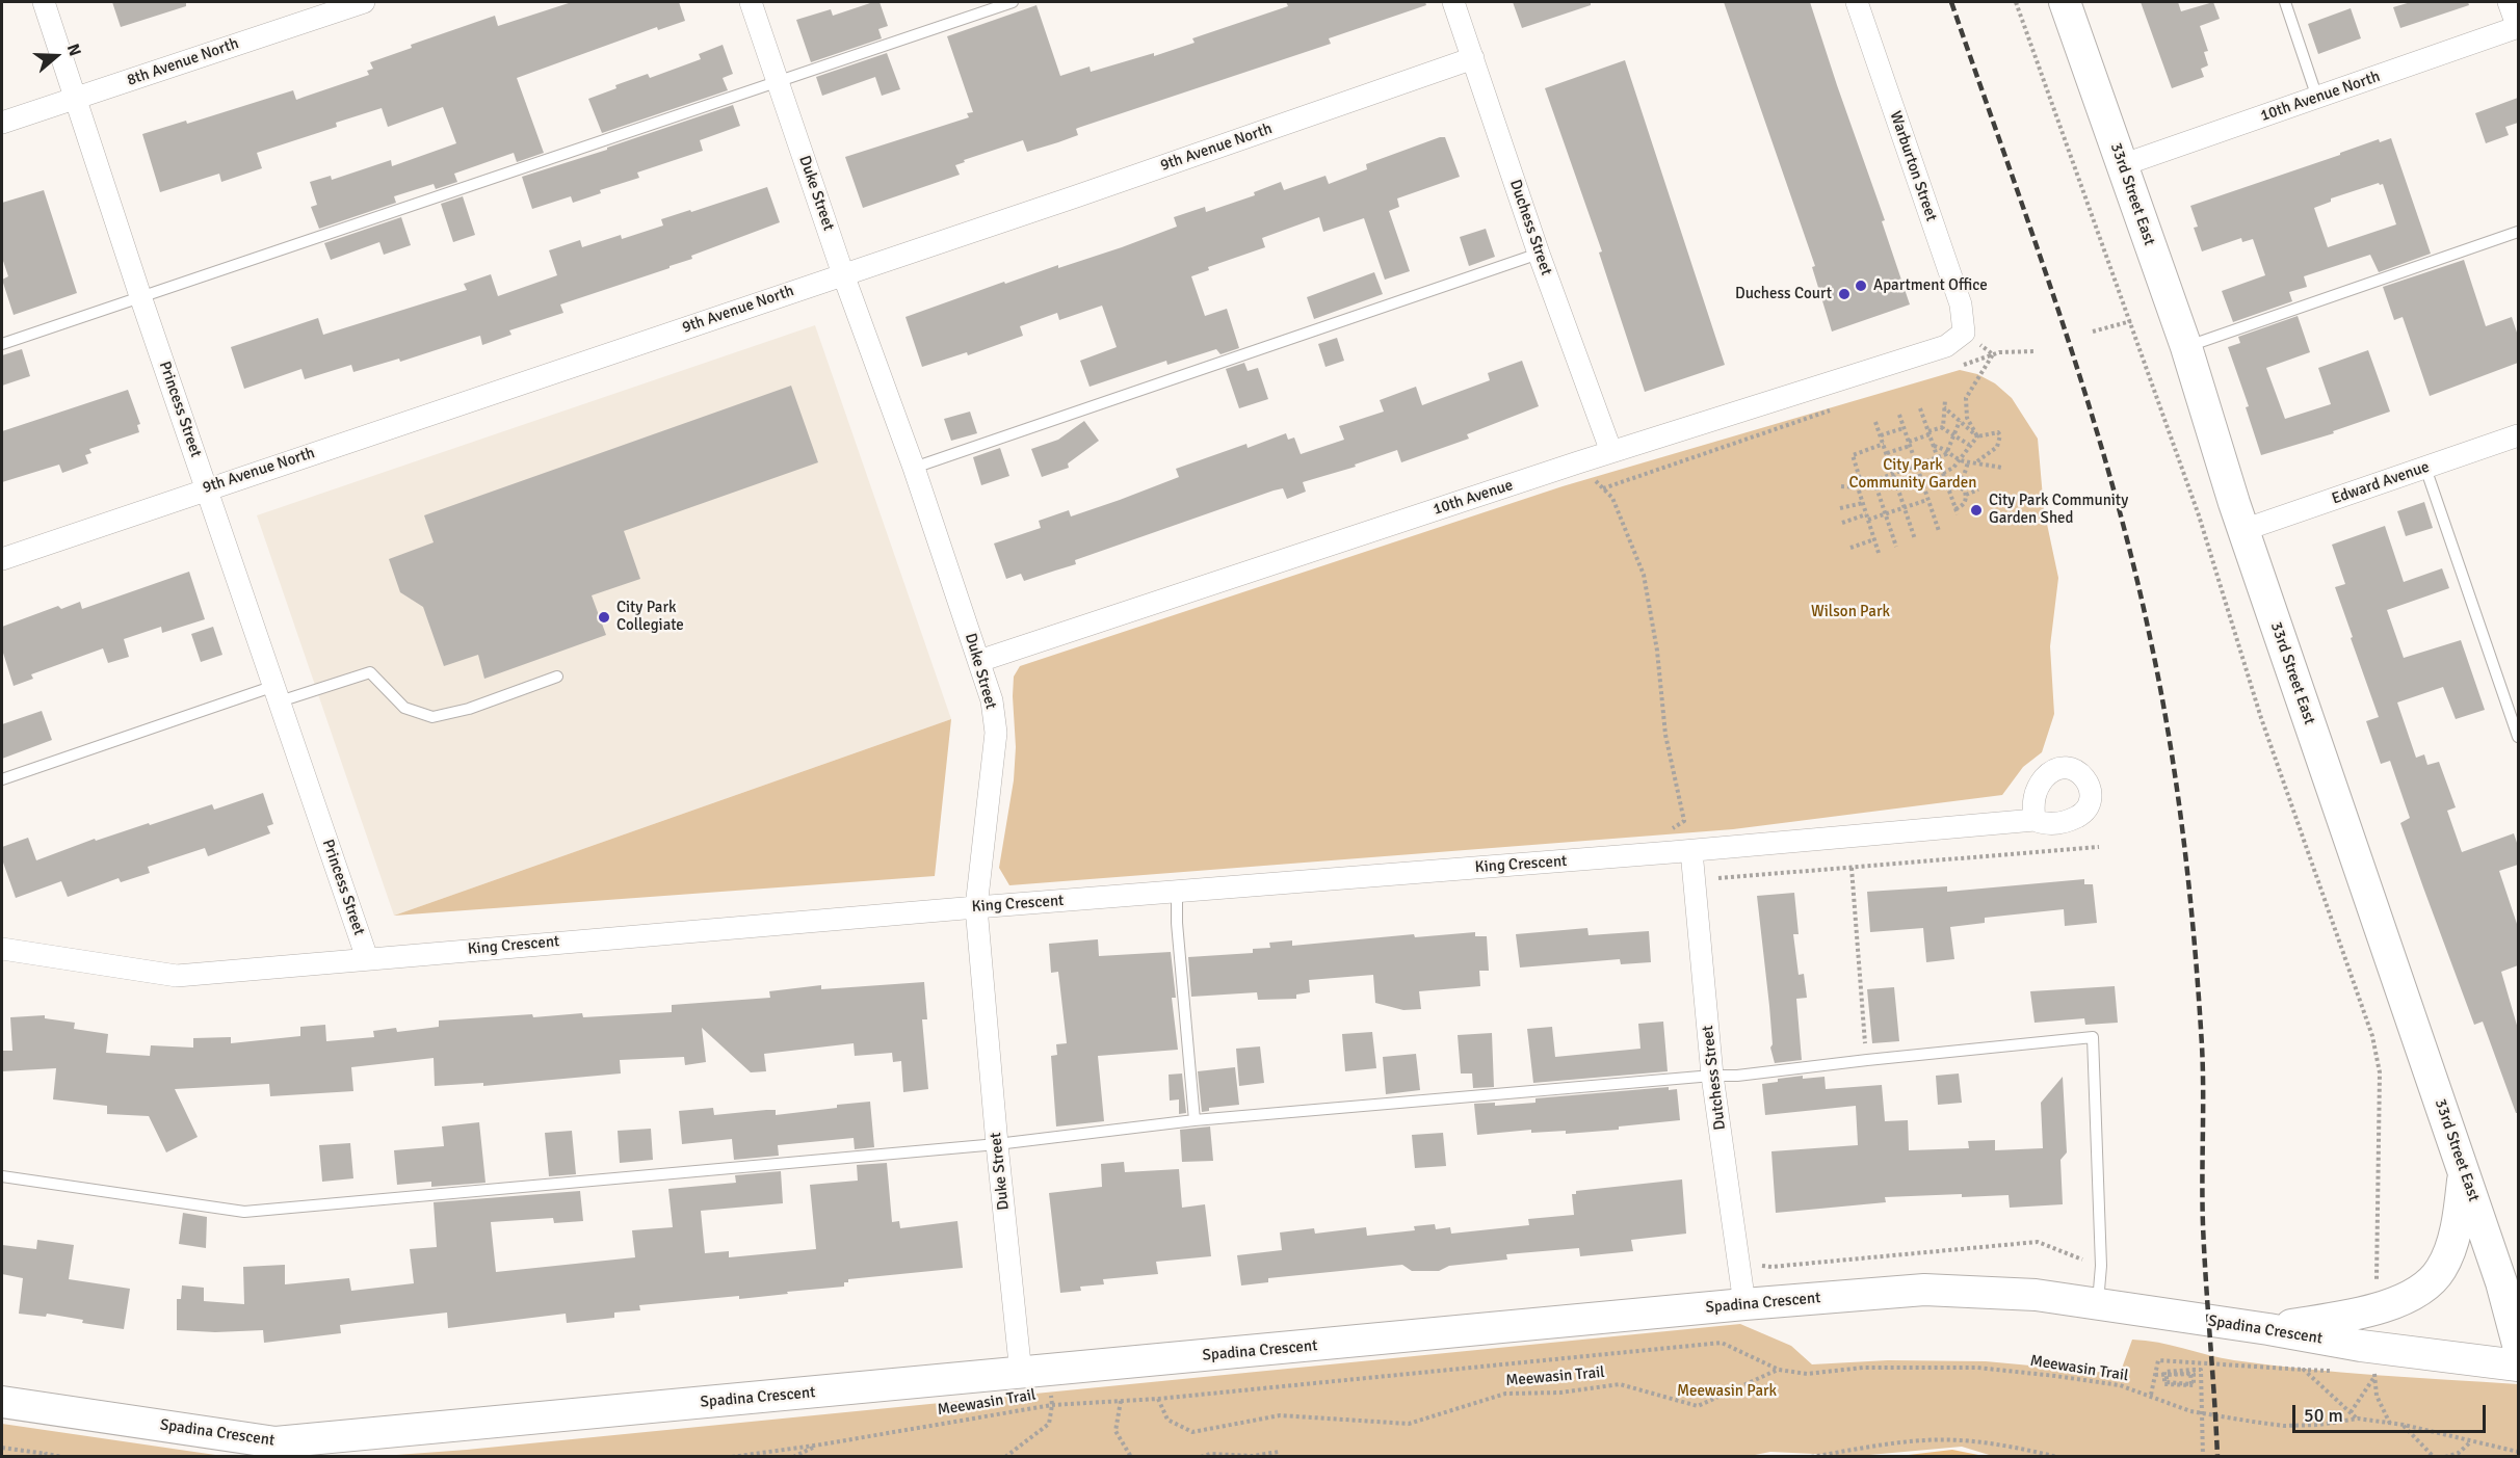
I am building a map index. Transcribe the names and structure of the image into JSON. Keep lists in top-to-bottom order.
{
  "streets": {
    "street": [
      "8th Avenue North",
      "10th Avenue North",
      "9th Avenue North",
      "Warburton Street",
      "Duke Street",
      "33rd Street East",
      "Duchess Street",
      "Princess Street",
      "Edward Avenue",
      "10th Avenue",
      "King Crescent",
      "Dutchess Street",
      "Spadina Crescent"
    ],
    "path": ["Meewasin Trail"]
  },
  "crossings": [
    ["8th Avenue North", "Princess Street"],
    ["10th Avenue North", "33rd Street East"],
    ["9th Avenue North", "Duke Street"],
    ["9th Avenue North", "Duchess Street"],
    ["9th Avenue North", "Princess Street"],
    ["Warburton Street", "10th Avenue"],
    ["Duke Street", "10th Avenue"],
    ["Duke Street", "King Crescent"],
    ["Duke Street", "Spadina Crescent"],
    ["33rd Street East", "Edward Avenue"],
    ["Duchess Street", "10th Avenue"],
    ["Princess Street", "King Crescent"],
    ["King Crescent", "Dutchess Street"],
    ["Dutchess Street", "Spadina Crescent"]
  ],
  "parks": ["City Park Community Garden", "Wilson Park", "Meewasin Park"],
  "places": [
    "Apartment Office",
    "Duchess Court",
    "City Park Community Garden Shed",
    "City Park Collegiate"
  ],
  "scale_bar": "50 m",
  "north": "right"
}
